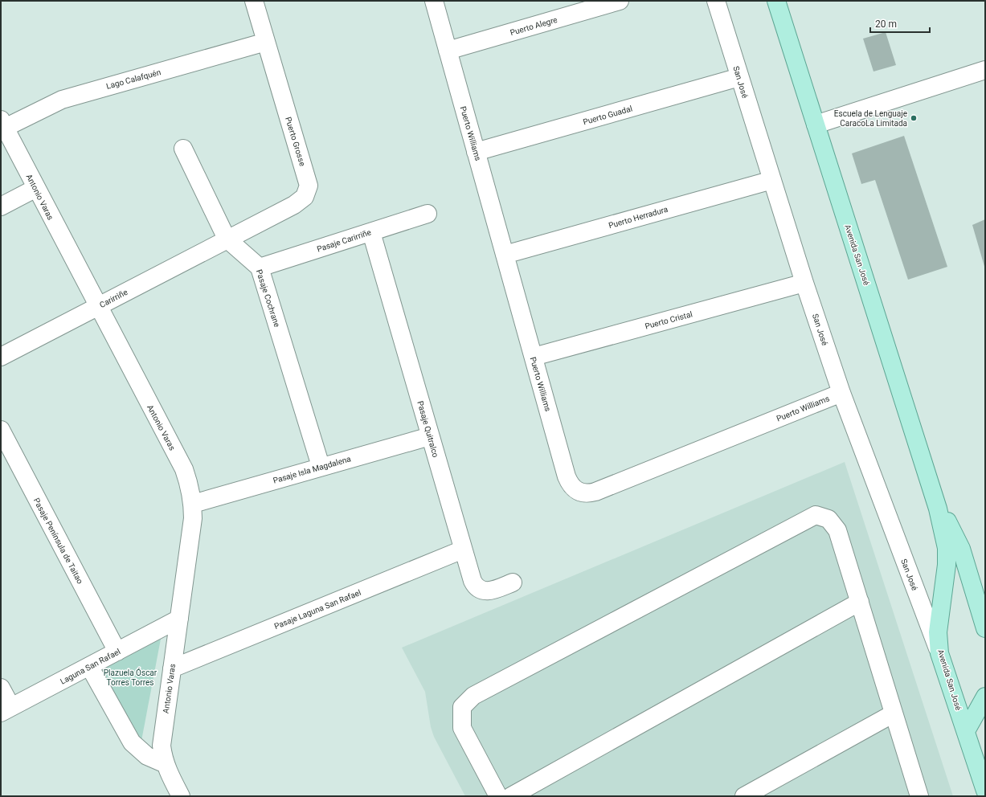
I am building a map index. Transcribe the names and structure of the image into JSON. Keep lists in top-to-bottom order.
{
  "streets": {
    "main road": ["Avenida San José"],
    "street": [
      "Puerto Alegre",
      "Lago Calafquén",
      "San José",
      "Puerto Guadal",
      "Puerto Williams",
      "Puerto Grosse",
      "Antonio Varas",
      "Puerto Herradura",
      "Pasaje Carirriñe",
      "Carirriñe",
      "Pasaje Cochrane",
      "Puerto Cristal",
      "Pasaje Quitralco",
      "Pasaje Isla Magdalena",
      "Pasaje Península de Taitao",
      "Pasaje Laguna San Rafael",
      "Laguna San Rafael"
    ]
  },
  "crossings": [
    ["Puerto Alegre", "Puerto Williams"],
    ["Lago Calafquén", "Puerto Grosse"],
    ["Lago Calafquén", "Antonio Varas"],
    ["San José", "Puerto Guadal"],
    ["San José", "Puerto Williams"],
    ["San José", "Puerto Herradura"],
    ["San José", "Avenida San José"],
    ["San José", "Puerto Cristal"],
    ["Puerto Guadal", "Puerto Williams"],
    ["Puerto Williams", "Puerto Herradura"],
    ["Puerto Williams", "Puerto Cristal"],
    ["Puerto Grosse", "Carirriñe"],
    ["Puerto Grosse", "Pasaje Cochrane"],
    ["Antonio Varas", "Carirriñe"],
    ["Antonio Varas", "Pasaje Isla Magdalena"],
    ["Antonio Varas", "Pasaje Laguna San Rafael"],
    ["Antonio Varas", "Laguna San Rafael"],
    ["Pasaje Carirriñe", "Pasaje Cochrane"],
    ["Pasaje Carirriñe", "Pasaje Quitralco"],
    ["Carirriñe", "Pasaje Cochrane"],
    ["Pasaje Cochrane", "Pasaje Isla Magdalena"],
    ["Pasaje Quitralco", "Pasaje Isla Magdalena"],
    ["Pasaje Quitralco", "Pasaje Laguna San Rafael"],
    ["Pasaje Península de Taitao", "Laguna San Rafael"]
  ],
  "parks": ["Plazuela Óscar Torres Torres"],
  "places": ["Escuela de Lenguaje CaracoLa Limitada"],
  "scale_bar": "20 m"
}
